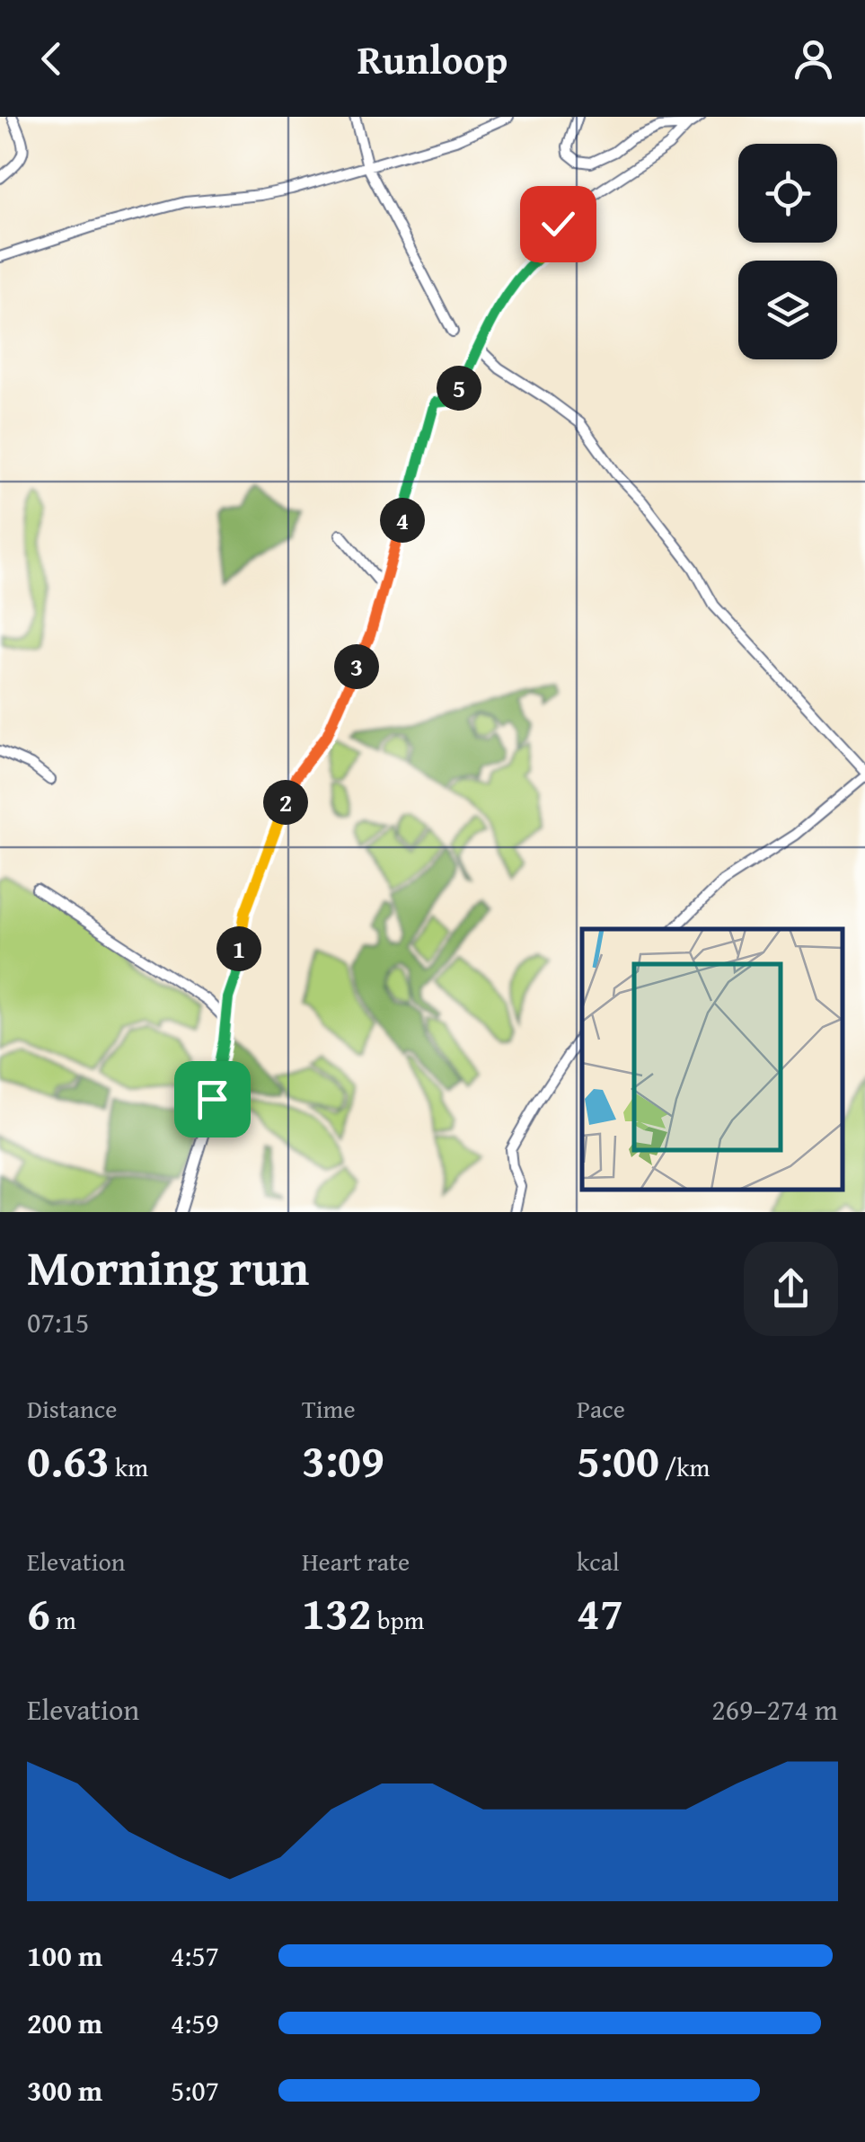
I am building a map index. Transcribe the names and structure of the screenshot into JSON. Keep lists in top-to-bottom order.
{
  "page": {
    "header": "Runloop",
    "pins": [
      "5",
      "4",
      "3",
      "2",
      "1"
    ],
    "heading": ["Morning run", "07:15"],
    "stats": [
      ["Distance", "0.63 km"],
      ["Time", "3:09"],
      ["Pace", "5:00 /km"],
      ["Elevation", "6 m"],
      ["Heart rate", "132 bpm"],
      ["kcal", "47"]
    ],
    "chart": ["Elevation", "269–274 m"],
    "list": [
      {
        "name": "100 m",
        "note": "4:57"
      },
      {
        "name": "200 m",
        "note": "4:59"
      },
      {
        "name": "300 m",
        "note": "5:07"
      }
    ]
  }
}
